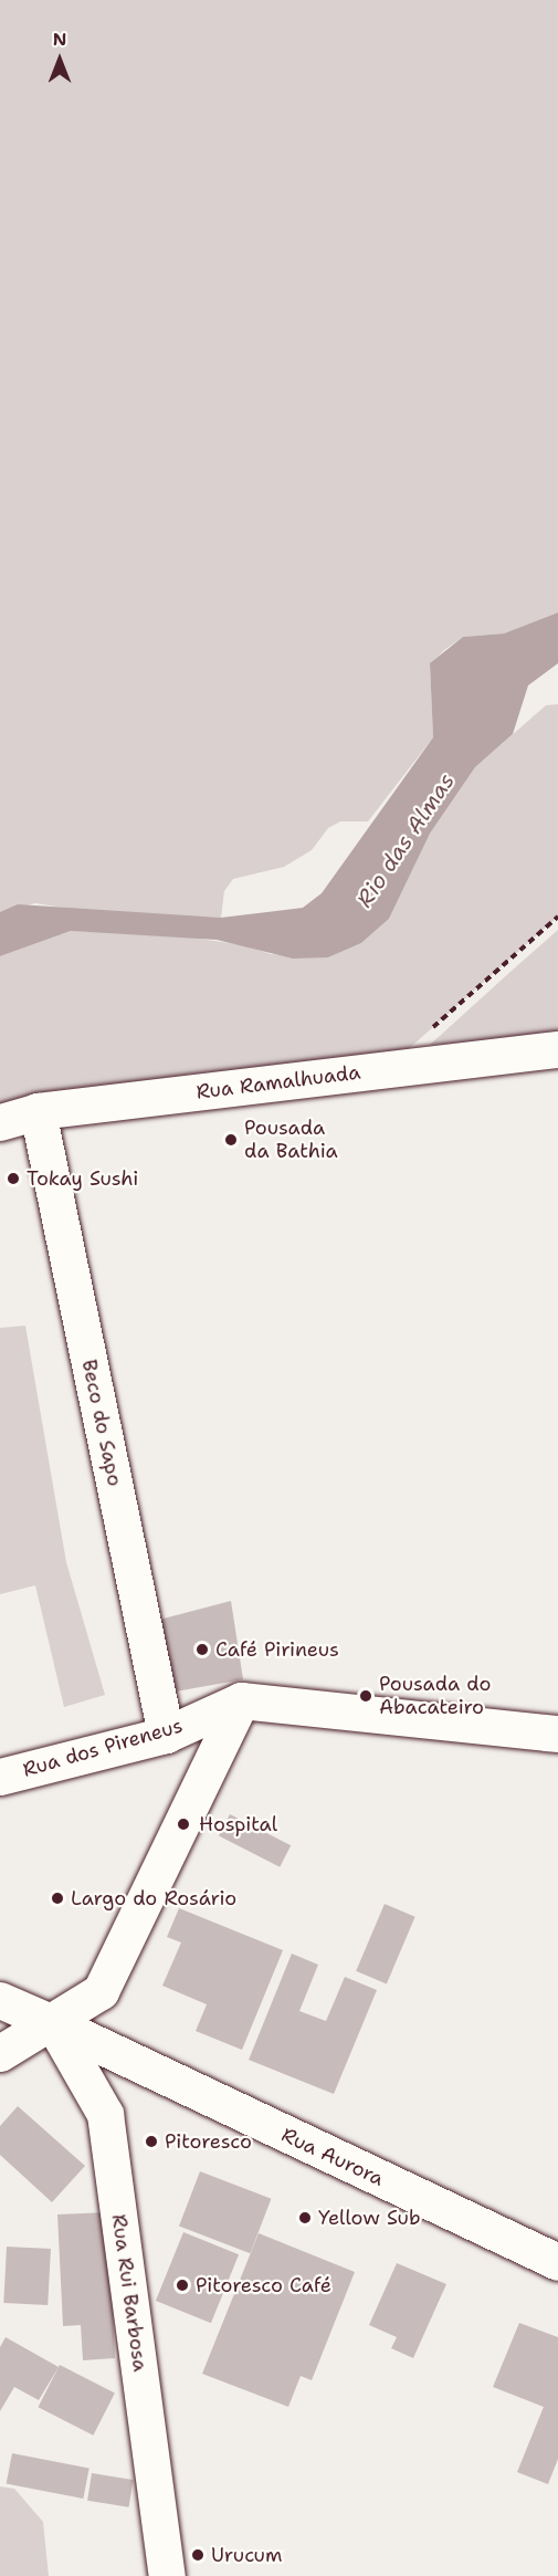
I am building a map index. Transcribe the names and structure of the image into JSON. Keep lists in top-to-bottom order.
{
  "streets": {
    "street": [
      "Rua Ramalhuada",
      "Beco do Sapo",
      "Rua dos Pireneus",
      "Rua Aurora",
      "Rua Rui Barbosa"
    ]
  },
  "crossings": [
    ["Rua Ramalhuada", "Beco do Sapo"],
    ["Beco do Sapo", "Rua dos Pireneus"],
    ["Rua Aurora", "Rua Rui Barbosa"]
  ],
  "water": ["Rio das Almas"],
  "places": [
    "Pousada da Bathia",
    "Tokay Sushi",
    "Café Pirineus",
    "Pousada do Abacateiro",
    "Hospital",
    "Largo do Rosário",
    "Pitoresco",
    "Yellow Sub",
    "Pitoresco Café",
    "Urucum"
  ],
  "north": "top"
}
